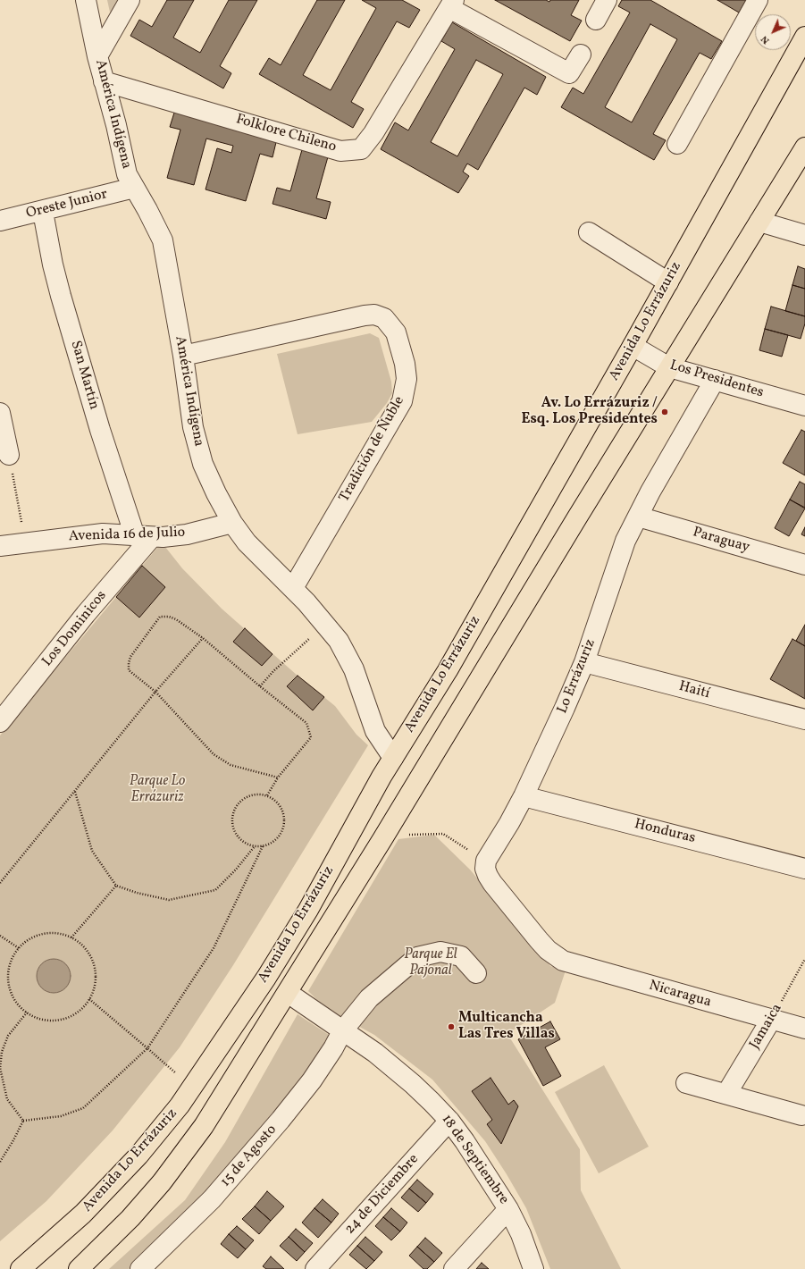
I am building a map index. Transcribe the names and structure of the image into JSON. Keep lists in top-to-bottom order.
{
  "streets": {
    "main road": ["Avenida Lo Errázuriz"],
    "street": [
      "América Indígena",
      "Folklore Chileno",
      "Oreste Junior",
      "San Martín",
      "Los Presidentes",
      "Tradición de Ñuble",
      "Avenida 16 de Julio",
      "Paraguay",
      "Los Dominicos",
      "Lo Errázuriz",
      "Haití",
      "Honduras",
      "Nicaragua",
      "Jamaica",
      "15 de Agosto",
      "18 de Septiembre",
      "24 de Diciembre"
    ]
  },
  "crossings": [
    ["América Indígena", "Folklore Chileno"],
    ["América Indígena", "Oreste Junior"],
    ["América Indígena", "Avenida Lo Errázuriz"],
    ["América Indígena", "Tradición de Ñuble"],
    ["América Indígena", "Avenida 16 de Julio"],
    ["Oreste Junior", "San Martín"],
    ["Avenida Lo Errázuriz", "Los Presidentes"],
    ["Avenida Lo Errázuriz", "18 de Septiembre"],
    ["San Martín", "Avenida 16 de Julio"],
    ["San Martín", "Los Dominicos"],
    ["Los Presidentes", "Lo Errázuriz"],
    ["Avenida 16 de Julio", "Los Dominicos"],
    ["Paraguay", "Lo Errázuriz"],
    ["Lo Errázuriz", "Haití"],
    ["Lo Errázuriz", "Honduras"],
    ["Lo Errázuriz", "Nicaragua"],
    ["Nicaragua", "Jamaica"],
    ["15 de Agosto", "18 de Septiembre"],
    ["18 de Septiembre", "24 de Diciembre"]
  ],
  "parks": ["Parque Lo Errázuriz", "Parque El Pajonal"],
  "places": ["Av. Lo Errázuriz / Esq. Los Presidentes", "Multicancha Las Tres Villas"],
  "north": "bottom left"
}
